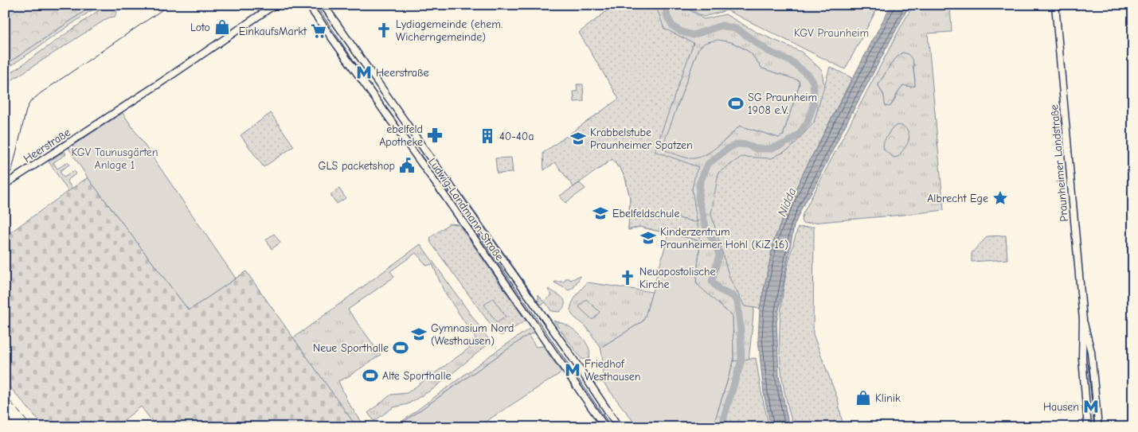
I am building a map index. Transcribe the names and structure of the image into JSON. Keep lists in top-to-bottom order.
{
  "streets": {
    "main road": ["Heerstraße", "Praunheimer Landstraße", "Ludwig-Landmann-Straße"]
  },
  "water": ["Nidda"],
  "parks": ["KGV Praunheim", "KGV Taunusgärten Anlage 1"],
  "places": {
    "shop": ["Loto", "Klinik"],
    "church": ["Lydiagemeinde (ehem. Wicherngemeinde)", "Neuapostolische Kirche"],
    "supermarket": ["EinkaufsMarkt"],
    "metro station": ["Heerstraße", "Friedhof Westhausen", "Hausen"],
    "sports": ["SG Praunheim 1908 e.V.", "Neue Sporthalle", "Alte Sporthalle"],
    "pharmacy": ["ebelfeld Apotheke"],
    "building": ["40-40a"],
    "school or university": [
      "Krabbelstube Praunheimer Spatzen",
      "Ebelfeldschule",
      "Kinderzentrum Praunheimer Hohl (KiZ 16)",
      "Gymnasium Nord (Westhausen)"
    ],
    "public building": ["GLS packetshop"],
    "place": ["Albrecht Ege"]
  }
}
